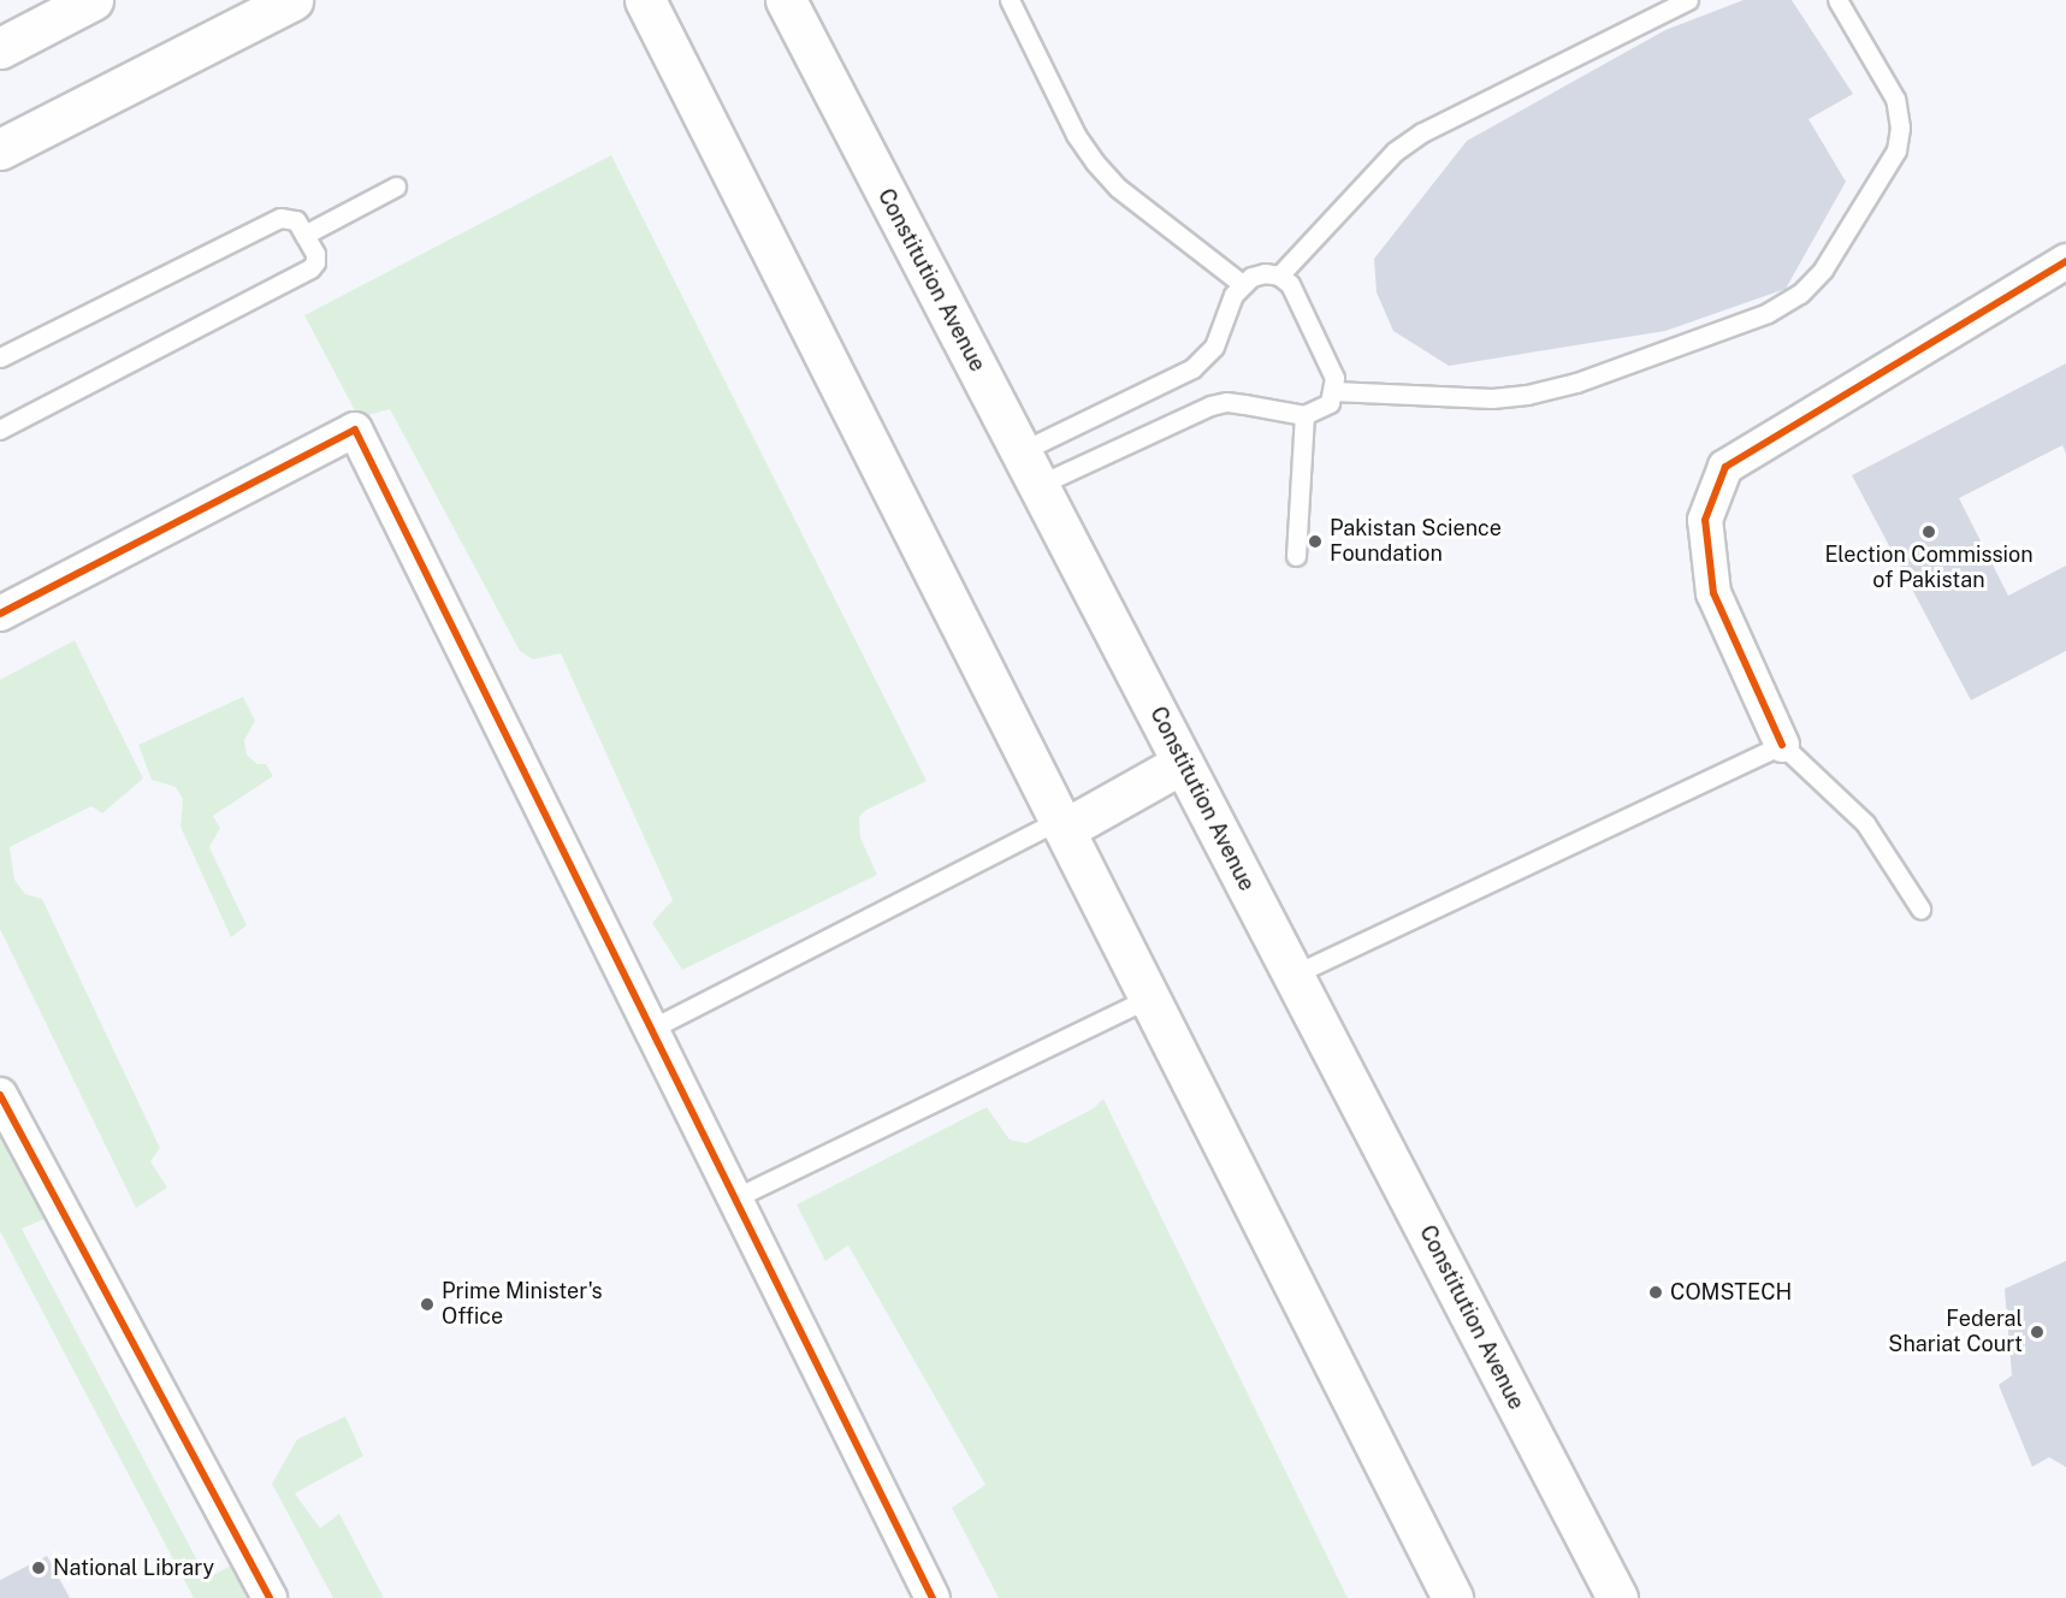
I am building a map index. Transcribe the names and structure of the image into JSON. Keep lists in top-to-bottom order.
{
  "streets": {
    "main road": ["Constitution Avenue"]
  },
  "places": [
    "Election Commission of Pakistan",
    "Pakistan Science Foundation",
    "COMSTECH",
    "Prime Minister's Office",
    "Federal Shariat Court",
    "National Library"
  ]
}
